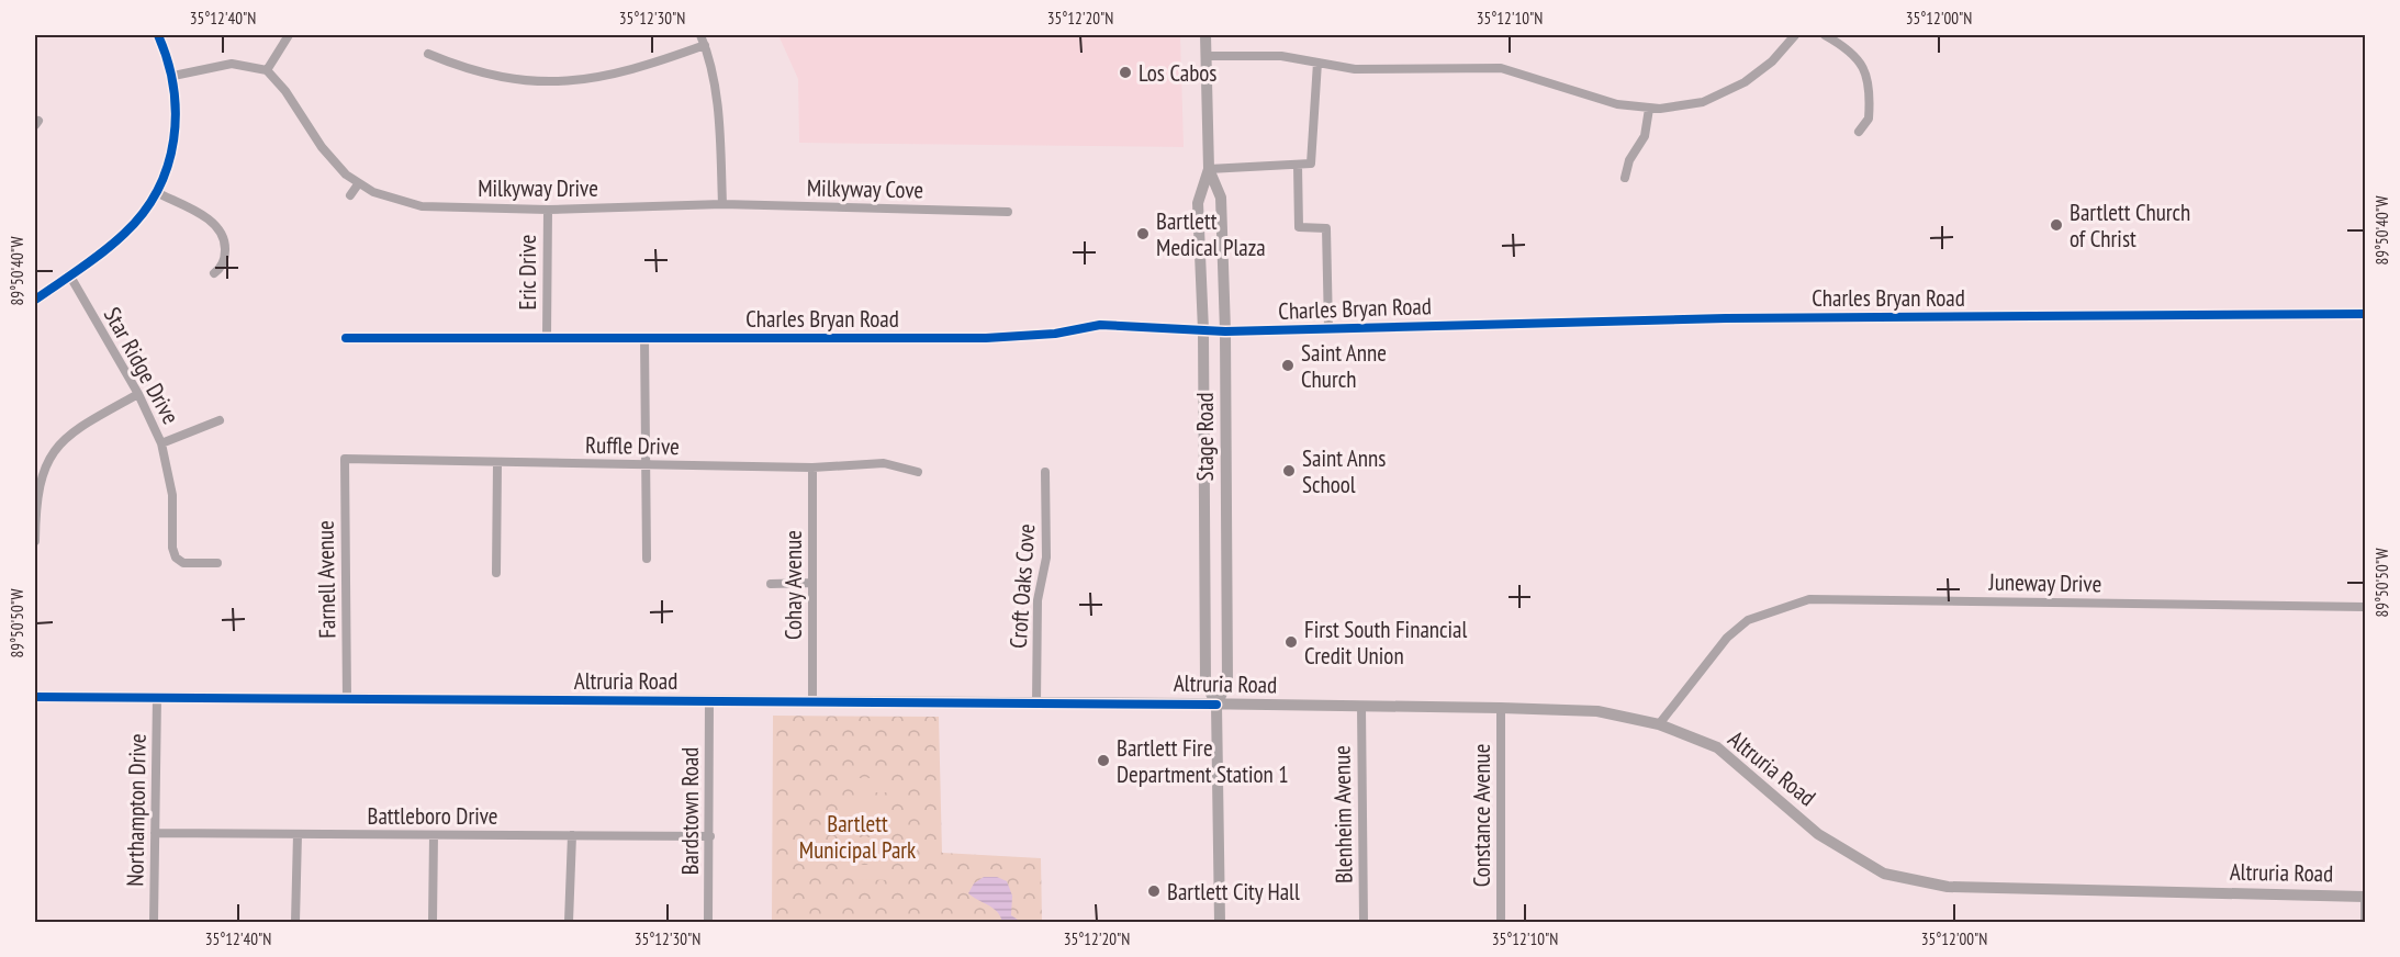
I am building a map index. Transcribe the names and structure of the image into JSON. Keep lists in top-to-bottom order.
{
  "streets": {
    "street": [
      "Milkyway Drive",
      "Milkyway Cove",
      "Eric Drive",
      "Charles Bryan Road",
      "Star Ridge Drive",
      "Stage Road",
      "Ruffle Drive",
      "Farnell Avenue",
      "Juneway Drive",
      "Cohay Avenue",
      "Croft Oaks Cove",
      "Altruria Road",
      "Northampton Drive",
      "Bardstown Road",
      "Blenheim Avenue",
      "Battleboro Drive",
      "Constance Avenue"
    ]
  },
  "crossings": [
    ["Milkyway Drive", "Milkyway Cove"],
    ["Milkyway Drive", "Eric Drive"],
    ["Eric Drive", "Charles Bryan Road"],
    ["Charles Bryan Road", "Stage Road"],
    ["Stage Road", "Altruria Road"],
    ["Ruffle Drive", "Farnell Avenue"],
    ["Ruffle Drive", "Cohay Avenue"],
    ["Farnell Avenue", "Altruria Road"],
    ["Juneway Drive", "Altruria Road"],
    ["Cohay Avenue", "Altruria Road"],
    ["Croft Oaks Cove", "Altruria Road"],
    ["Altruria Road", "Northampton Drive"],
    ["Altruria Road", "Bardstown Road"],
    ["Altruria Road", "Blenheim Avenue"],
    ["Altruria Road", "Constance Avenue"],
    ["Northampton Drive", "Battleboro Drive"],
    ["Bardstown Road", "Battleboro Drive"]
  ],
  "parks": ["Bartlett Municipal Park"],
  "places": [
    "Los Cabos",
    "Bartlett Church of Christ",
    "Bartlett Medical Plaza",
    "Saint Anne Church",
    "Saint Anns School",
    "First South Financial Credit Union",
    "Bartlett Fire Department Station 1",
    "Bartlett City Hall"
  ],
  "coordinates": [
    "35°12'40\"N",
    "35°12'30\"N",
    "35°12'20\"N",
    "35°12'10\"N",
    "35°12'00\"N",
    "89°50'40\"W",
    "89°50'50\"W"
  ]
}
